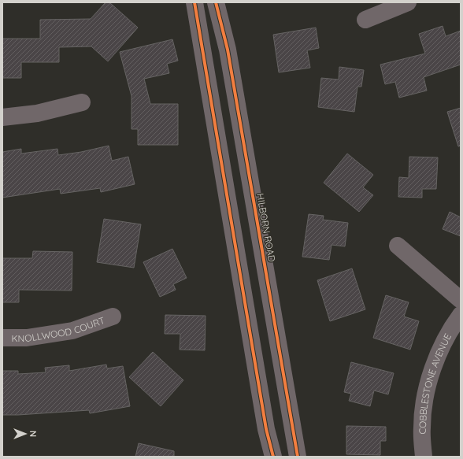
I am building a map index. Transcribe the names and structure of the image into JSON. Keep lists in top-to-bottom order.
{
  "streets": {
    "street": ["HILBORN ROAD", "KNOLLWOOD COURT", "COBBLESTONE AVENUE"]
  },
  "north": "right"
}
